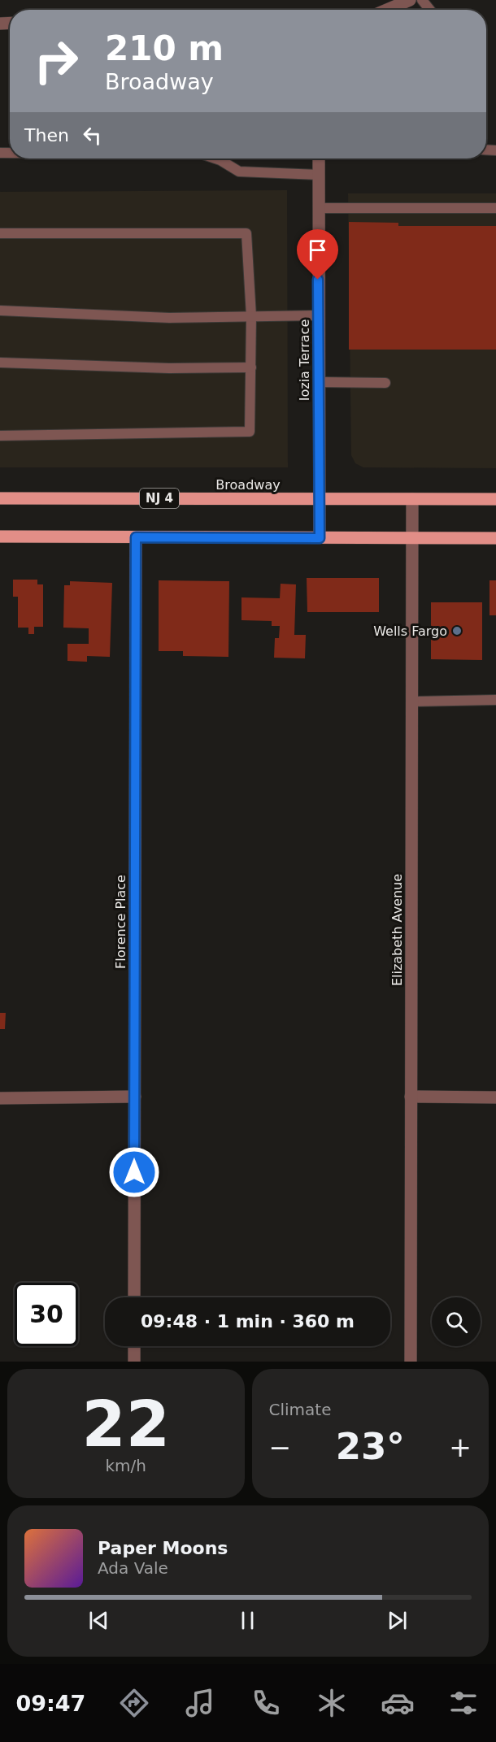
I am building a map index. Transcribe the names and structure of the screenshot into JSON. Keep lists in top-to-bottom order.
{
  "streets": {
    "main road": ["Broadway", "NJ 4"],
    "street": ["Iozia Terrace", "Florence Place", "Elizabeth Avenue"]
  },
  "crossings": [
    ["Iozia Terrace", "Broadway"],
    ["Broadway", "Elizabeth Avenue"]
  ],
  "places": ["Wells Fargo"],
  "page": {
    "turn": ["210 m", "Broadway"],
    "then": "Then",
    "limit": "30",
    "trip": "09:48 · 1 min · 360 m",
    "tile": [
      ["22", "km/h"],
      "Climate"
    ],
    "heat": ["−", "23°", "+"],
    "song": ["Paper Moons", "Ada Vale"],
    "tabs": "09:47"
  }
}
